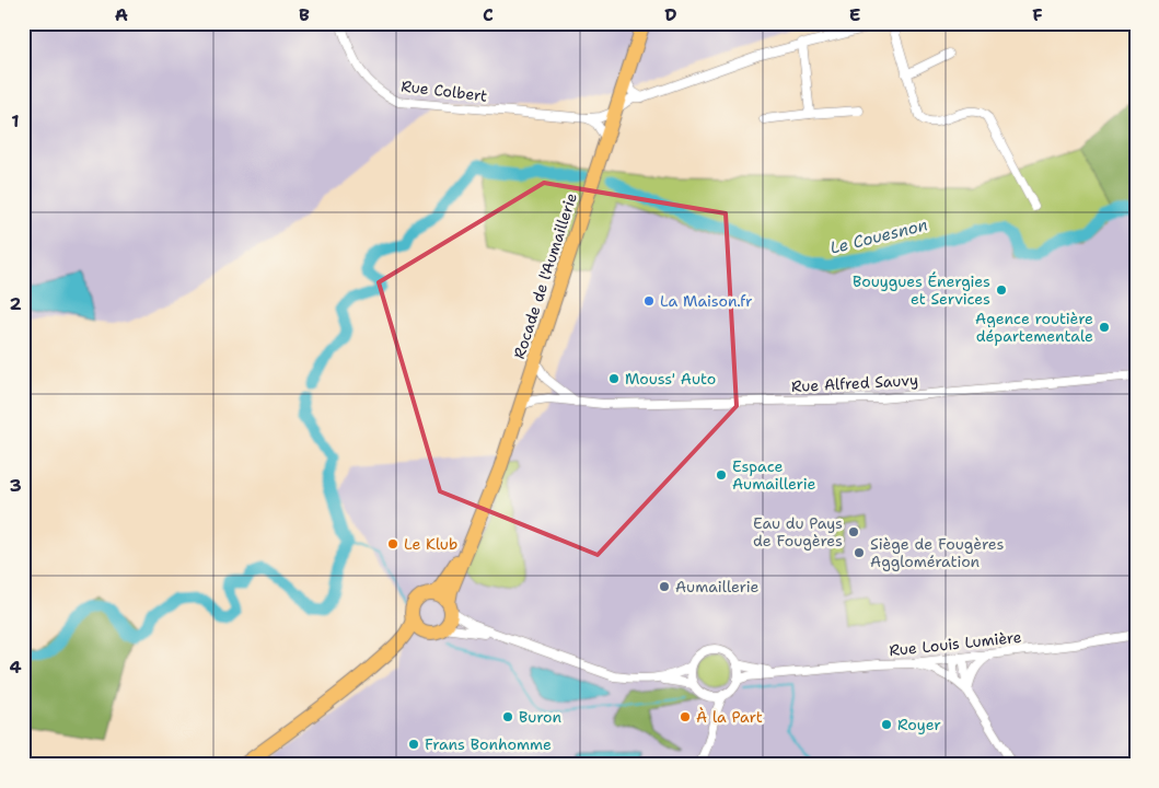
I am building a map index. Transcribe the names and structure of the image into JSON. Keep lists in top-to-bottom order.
{
  "streets": {
    "main road": ["Rocade de l'Aumaillerie"],
    "street": ["Rue Colbert", "Rue Alfred Sauvy", "Rue Louis Lumière"]
  },
  "crossings": [
    ["Rue Colbert", "Rocade de l'Aumaillerie"],
    ["Rocade de l'Aumaillerie", "Rue Alfred Sauvy"]
  ],
  "water": ["Le Couesnon"],
  "places": [
    "Bouygues Énergies et Services",
    "La Maison.fr",
    "Agence routière départementale",
    "Mouss' Auto",
    "Espace Aumaillerie",
    "Eau du Pays de Fougères",
    "Le Klub",
    "Siège de Fougères Agglomération",
    "Aumaillerie",
    "Buron",
    "À la Part",
    "Royer",
    "Frans Bonhomme"
  ],
  "grid": {
    "columns": [
      "A",
      "B",
      "C",
      "D",
      "E",
      "F"
    ],
    "rows": [
      "1",
      "2",
      "3",
      "4"
    ]
  }
}
